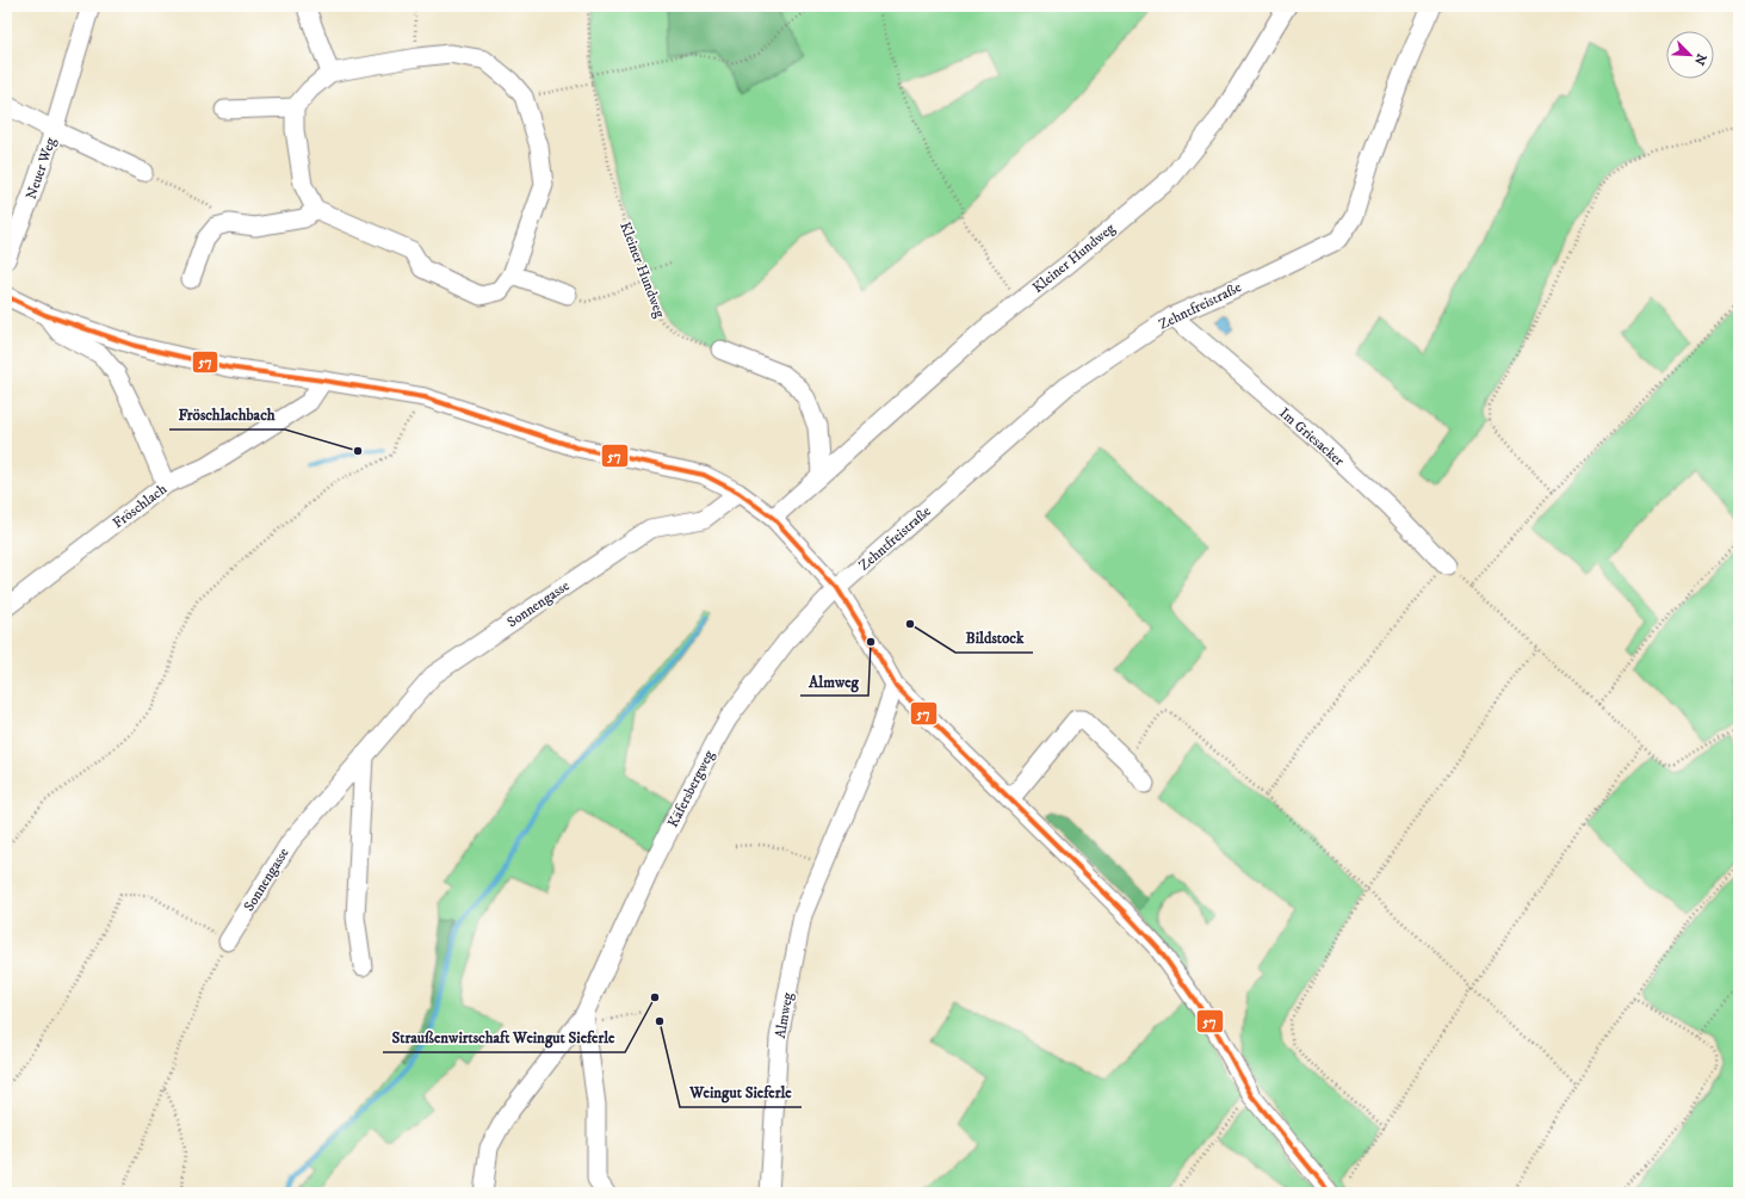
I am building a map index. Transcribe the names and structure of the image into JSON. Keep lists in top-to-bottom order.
{
  "streets": {
    "street": [
      "Neuer Weg",
      "Kleiner Hundweg",
      "Zehntfreistraße",
      "Im Griesacker",
      "Fröschlach",
      "Sonnengasse",
      "Käfersbergweg",
      "Almweg"
    ]
  },
  "crossings": [
    ["Zehntfreistraße", "Im Griesacker"],
    ["Zehntfreistraße", "Käfersbergweg"]
  ],
  "places": [
    "Fröschlachbach",
    "Bildstock",
    "Almweg",
    "Straußenwirtschaft Weingut Sieferle",
    "Weingut Sieferle"
  ],
  "lines": ["transit line 57"],
  "north": "bottom right"
}
